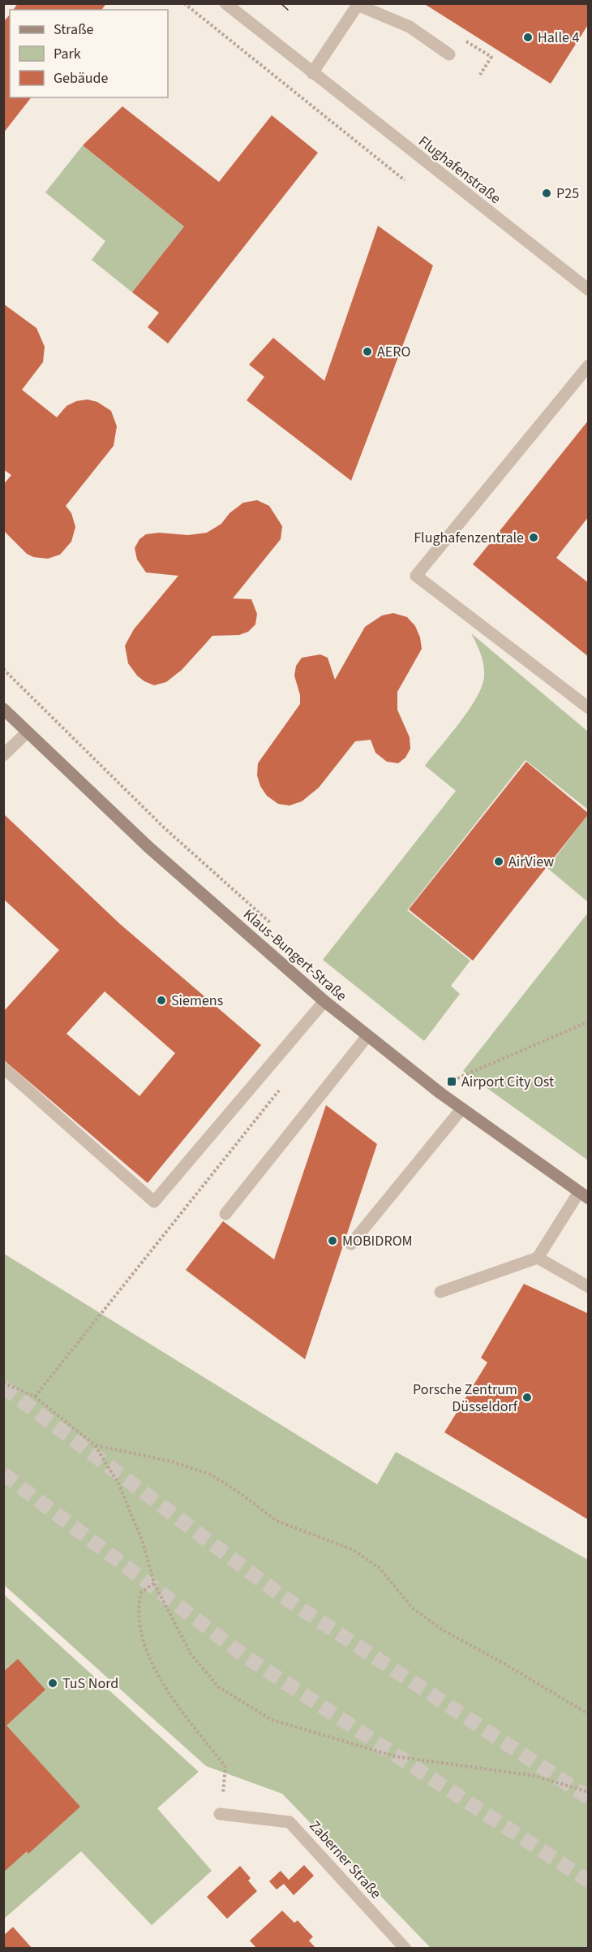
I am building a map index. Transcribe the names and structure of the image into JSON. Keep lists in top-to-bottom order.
{
  "streets": {
    "street": ["Flughafenstraße", "Klaus-Bungert-Straße", "Zaberner Straße"]
  },
  "places": {
    "other": [
      "Halle 4",
      "P25",
      "AERO",
      "Flughafenzentrale",
      "AirView",
      "Siemens",
      "MOBIDROM",
      "Porsche Zentrum Düsseldorf",
      "TuS Nord"
    ],
    "transit": ["Airport City Ost"]
  },
  "legend": ["Straße", "Park", "Gebäude"]
}
